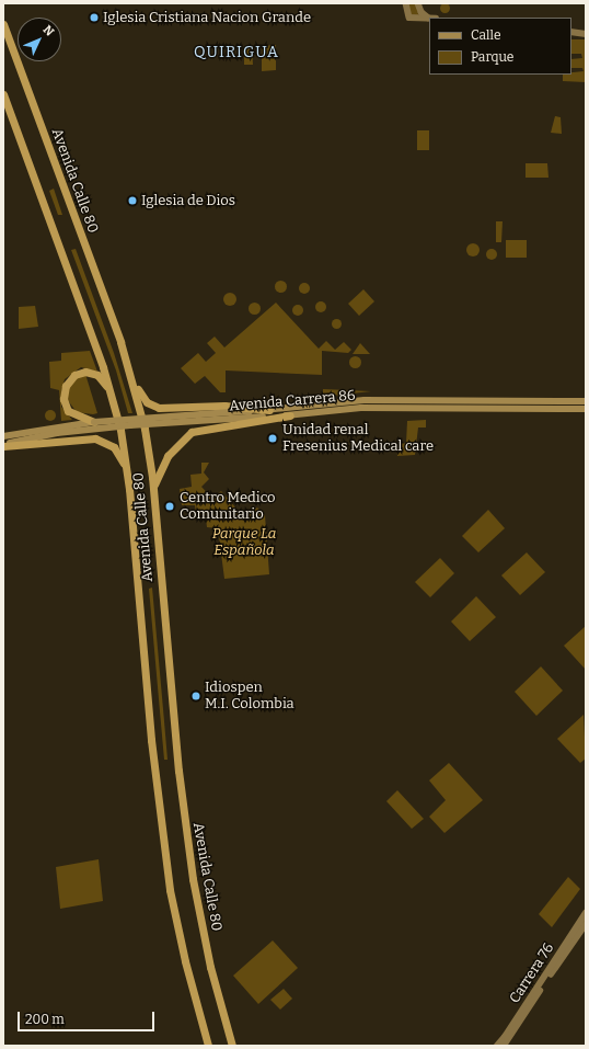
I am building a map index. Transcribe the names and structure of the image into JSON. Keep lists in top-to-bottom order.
{
  "streets": {
    "highway": ["Avenida Calle 80"],
    "main road": ["Avenida Carrera 86", "Carrera 76"]
  },
  "districts": ["QUIRIGUA"],
  "parks": ["Parque La Española"],
  "places": [
    "Iglesia Cristiana Nacion Grande",
    "Iglesia de Dios",
    "Unidad renal Fresenius Medical care",
    "Centro Medico Comunitario",
    "Idiospen M.I. Colombia"
  ],
  "legend": ["Calle", "Parque"],
  "scale_bar": "200 m",
  "north": "top right"
}
